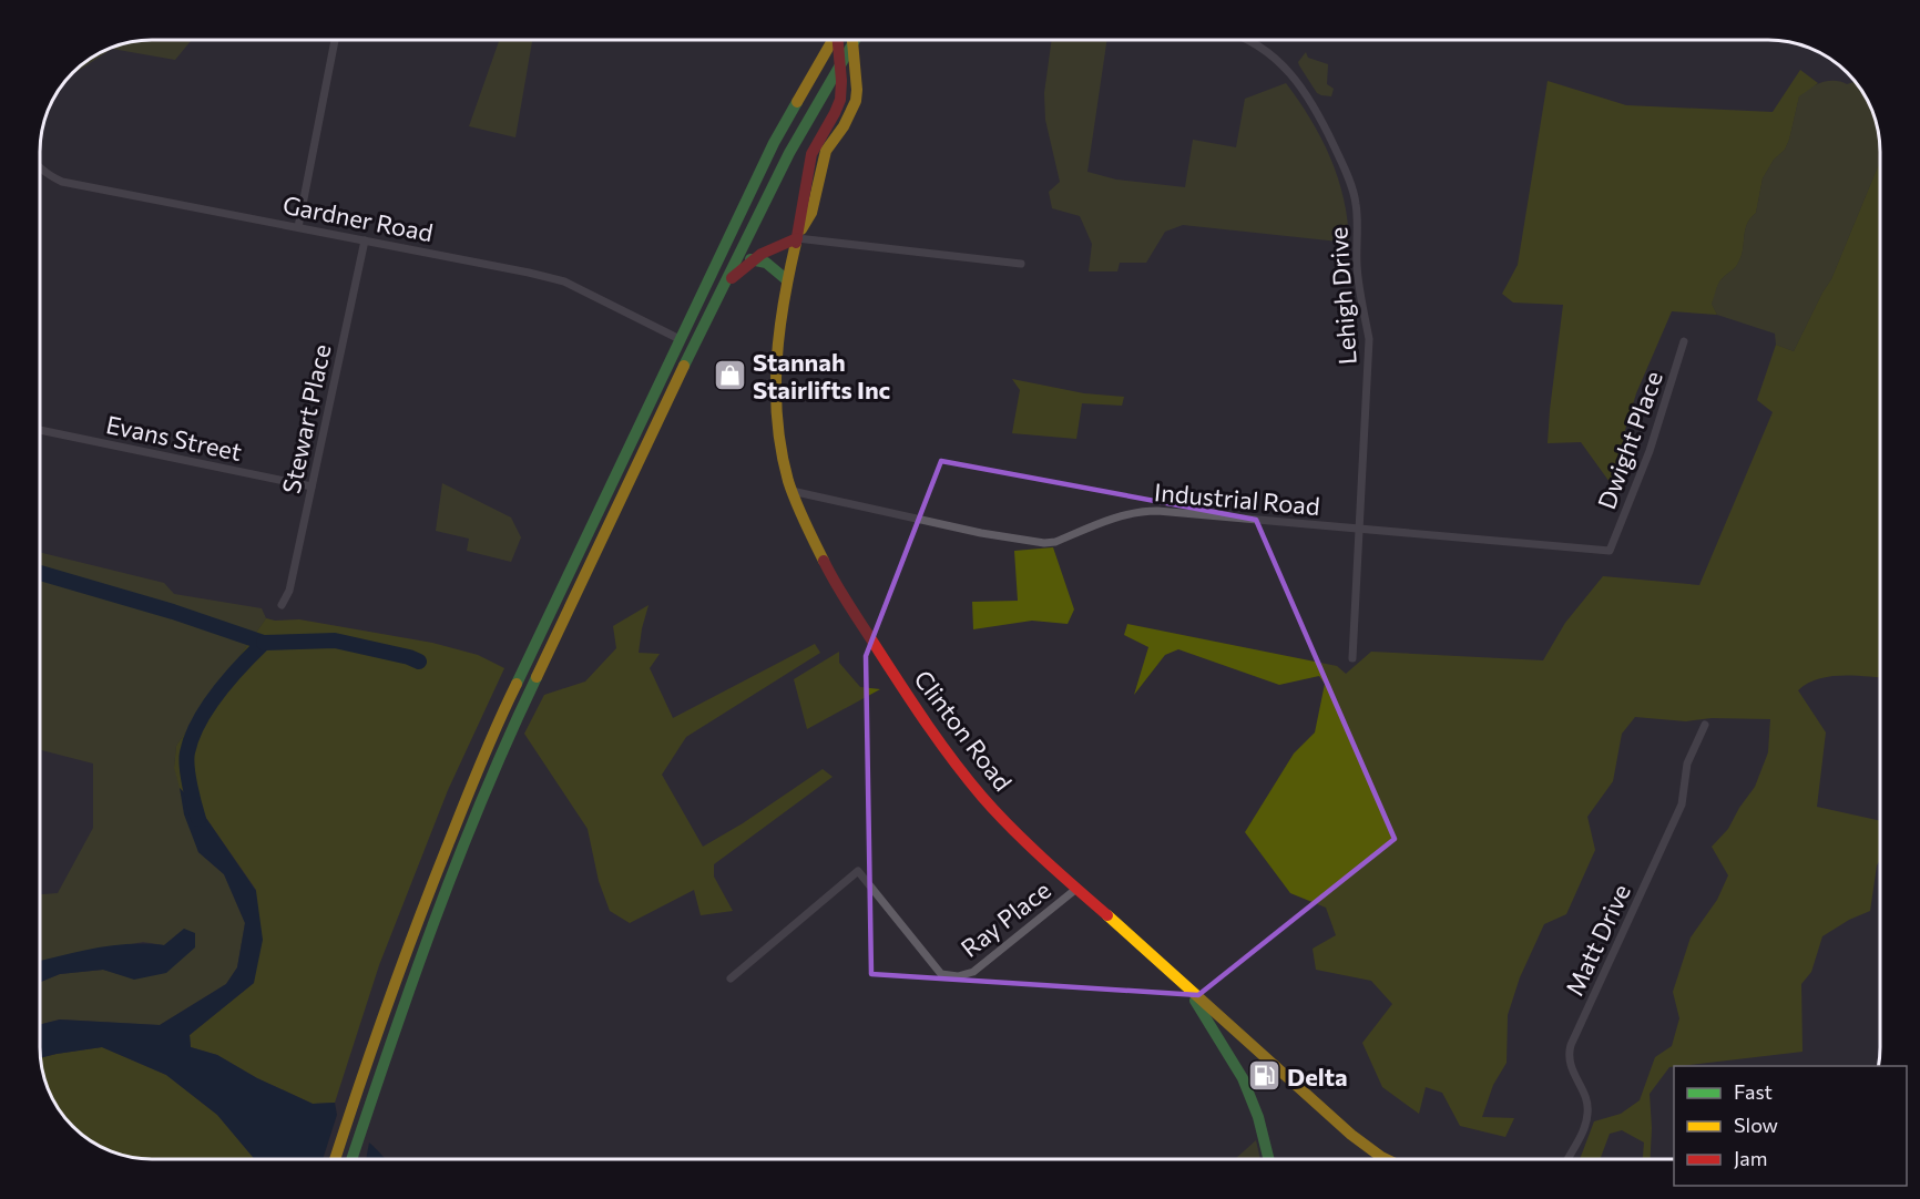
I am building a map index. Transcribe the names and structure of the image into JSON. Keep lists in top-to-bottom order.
{
  "streets": {
    "main road": ["Clinton Road"],
    "street": [
      "Gardner Road",
      "Lehigh Drive",
      "Stewart Place",
      "Evans Street",
      "Dwight Place",
      "Industrial Road",
      "Ray Place",
      "Matt Drive"
    ]
  },
  "crossings": [
    ["Gardner Road", "Stewart Place"],
    ["Lehigh Drive", "Industrial Road"],
    ["Stewart Place", "Evans Street"],
    ["Dwight Place", "Industrial Road"],
    ["Industrial Road", "Clinton Road"],
    ["Clinton Road", "Ray Place"]
  ],
  "places": {
    "shop": ["Stannah Stairlifts Inc"],
    "fuel station": ["Delta"]
  },
  "legend": ["Fast", "Slow", "Jam"]
}
